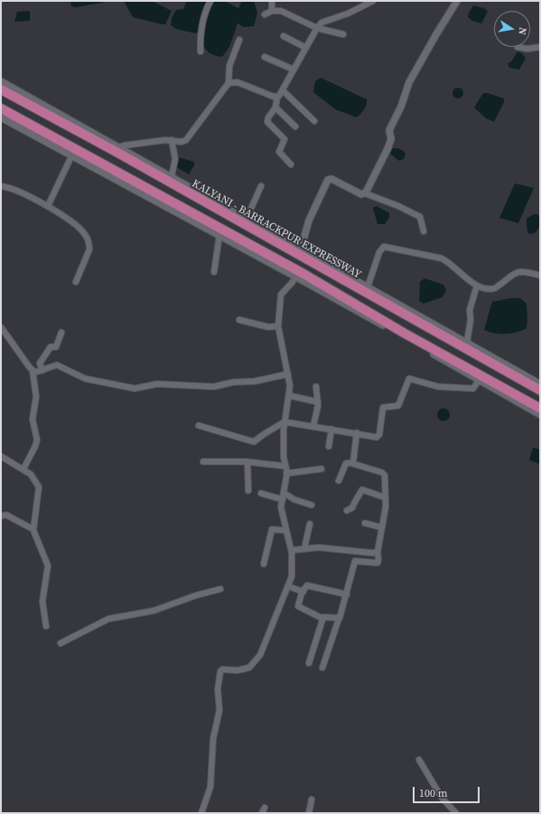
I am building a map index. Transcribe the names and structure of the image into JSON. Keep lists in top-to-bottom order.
{
  "streets": {
    "highway": ["KALYANI - BARRACKPUR EXPRESSWAY"]
  },
  "scale_bar": "100 m",
  "north": "right"
}
